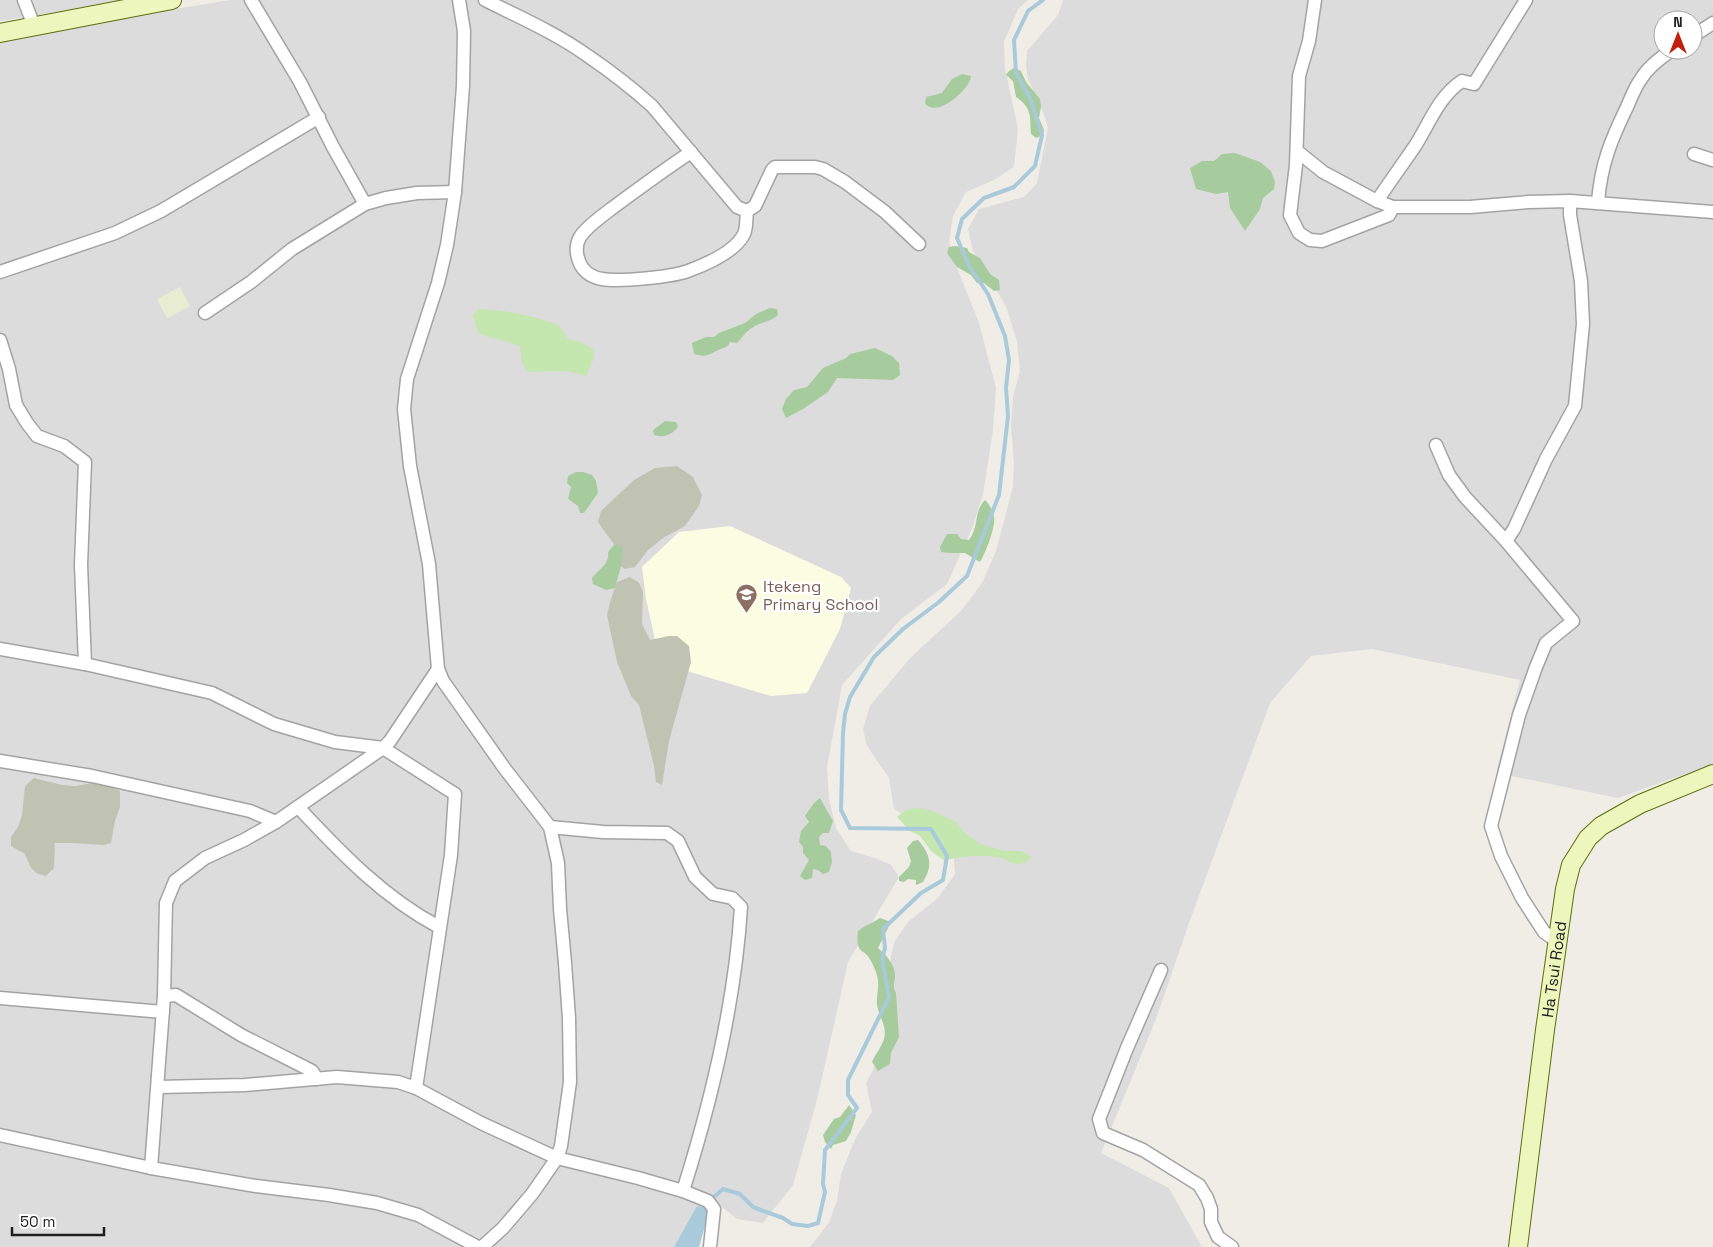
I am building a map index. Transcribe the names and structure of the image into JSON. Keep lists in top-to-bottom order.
{
  "streets": {
    "street": ["Ha Tsui Road"]
  },
  "places": {
    "school or university": ["Itekeng Primary School"]
  },
  "scale_bar": "50 m",
  "north": "top"
}
